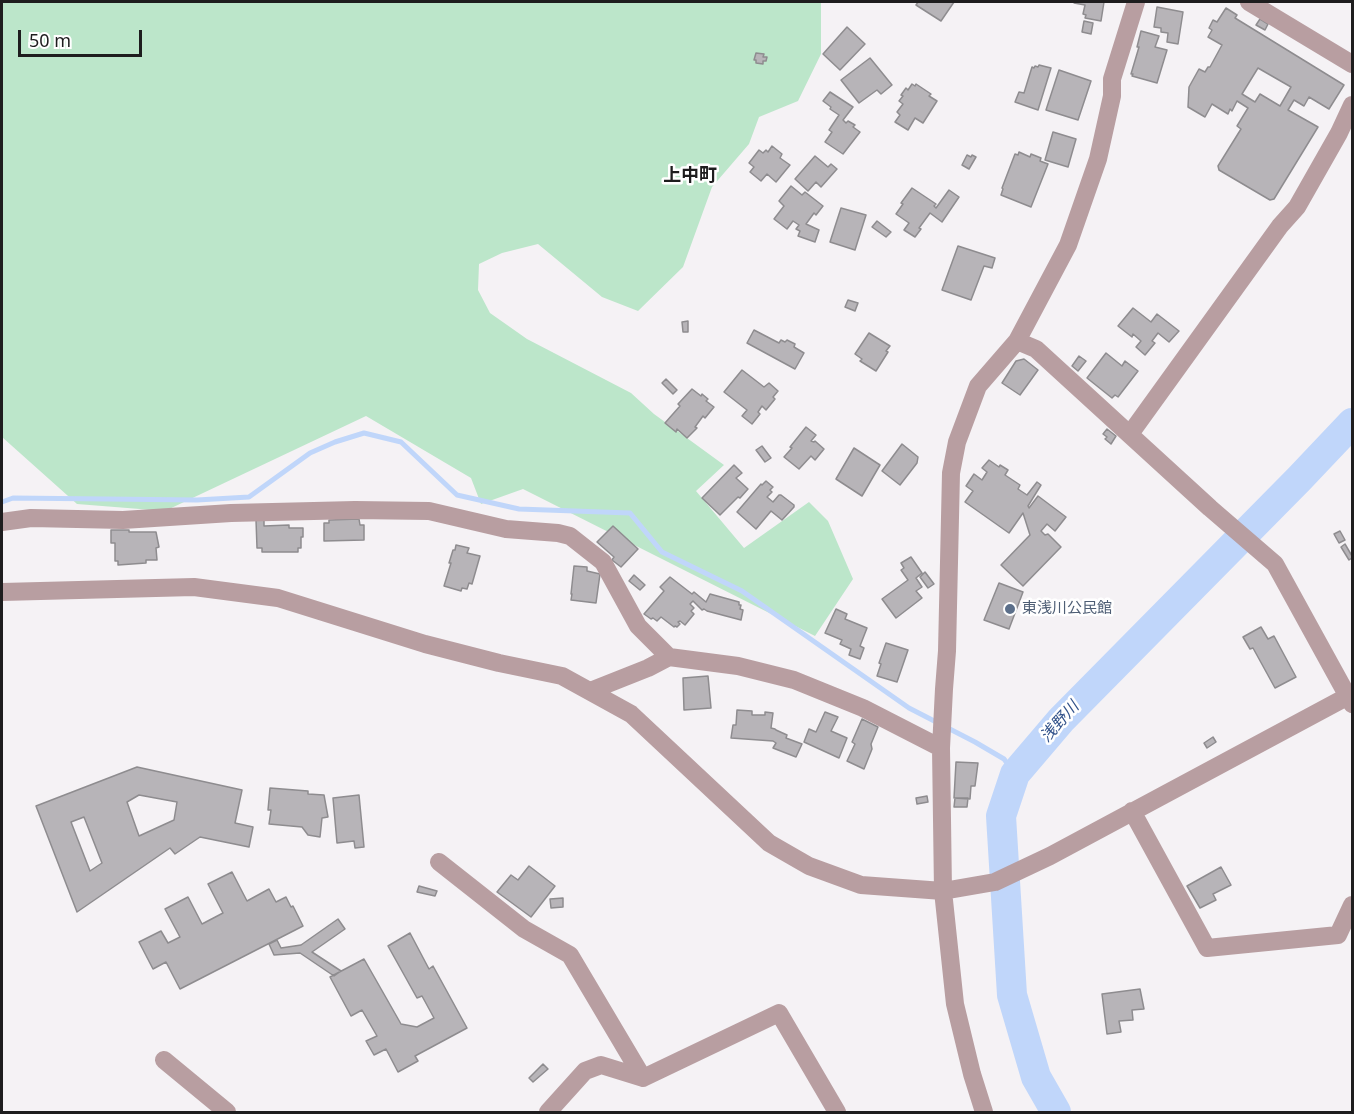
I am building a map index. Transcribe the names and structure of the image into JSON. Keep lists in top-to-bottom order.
{
  "districts": ["上中町"],
  "water": ["浅野川"],
  "places": ["東浅川公民館"],
  "scale_bar": "50 m"
}
